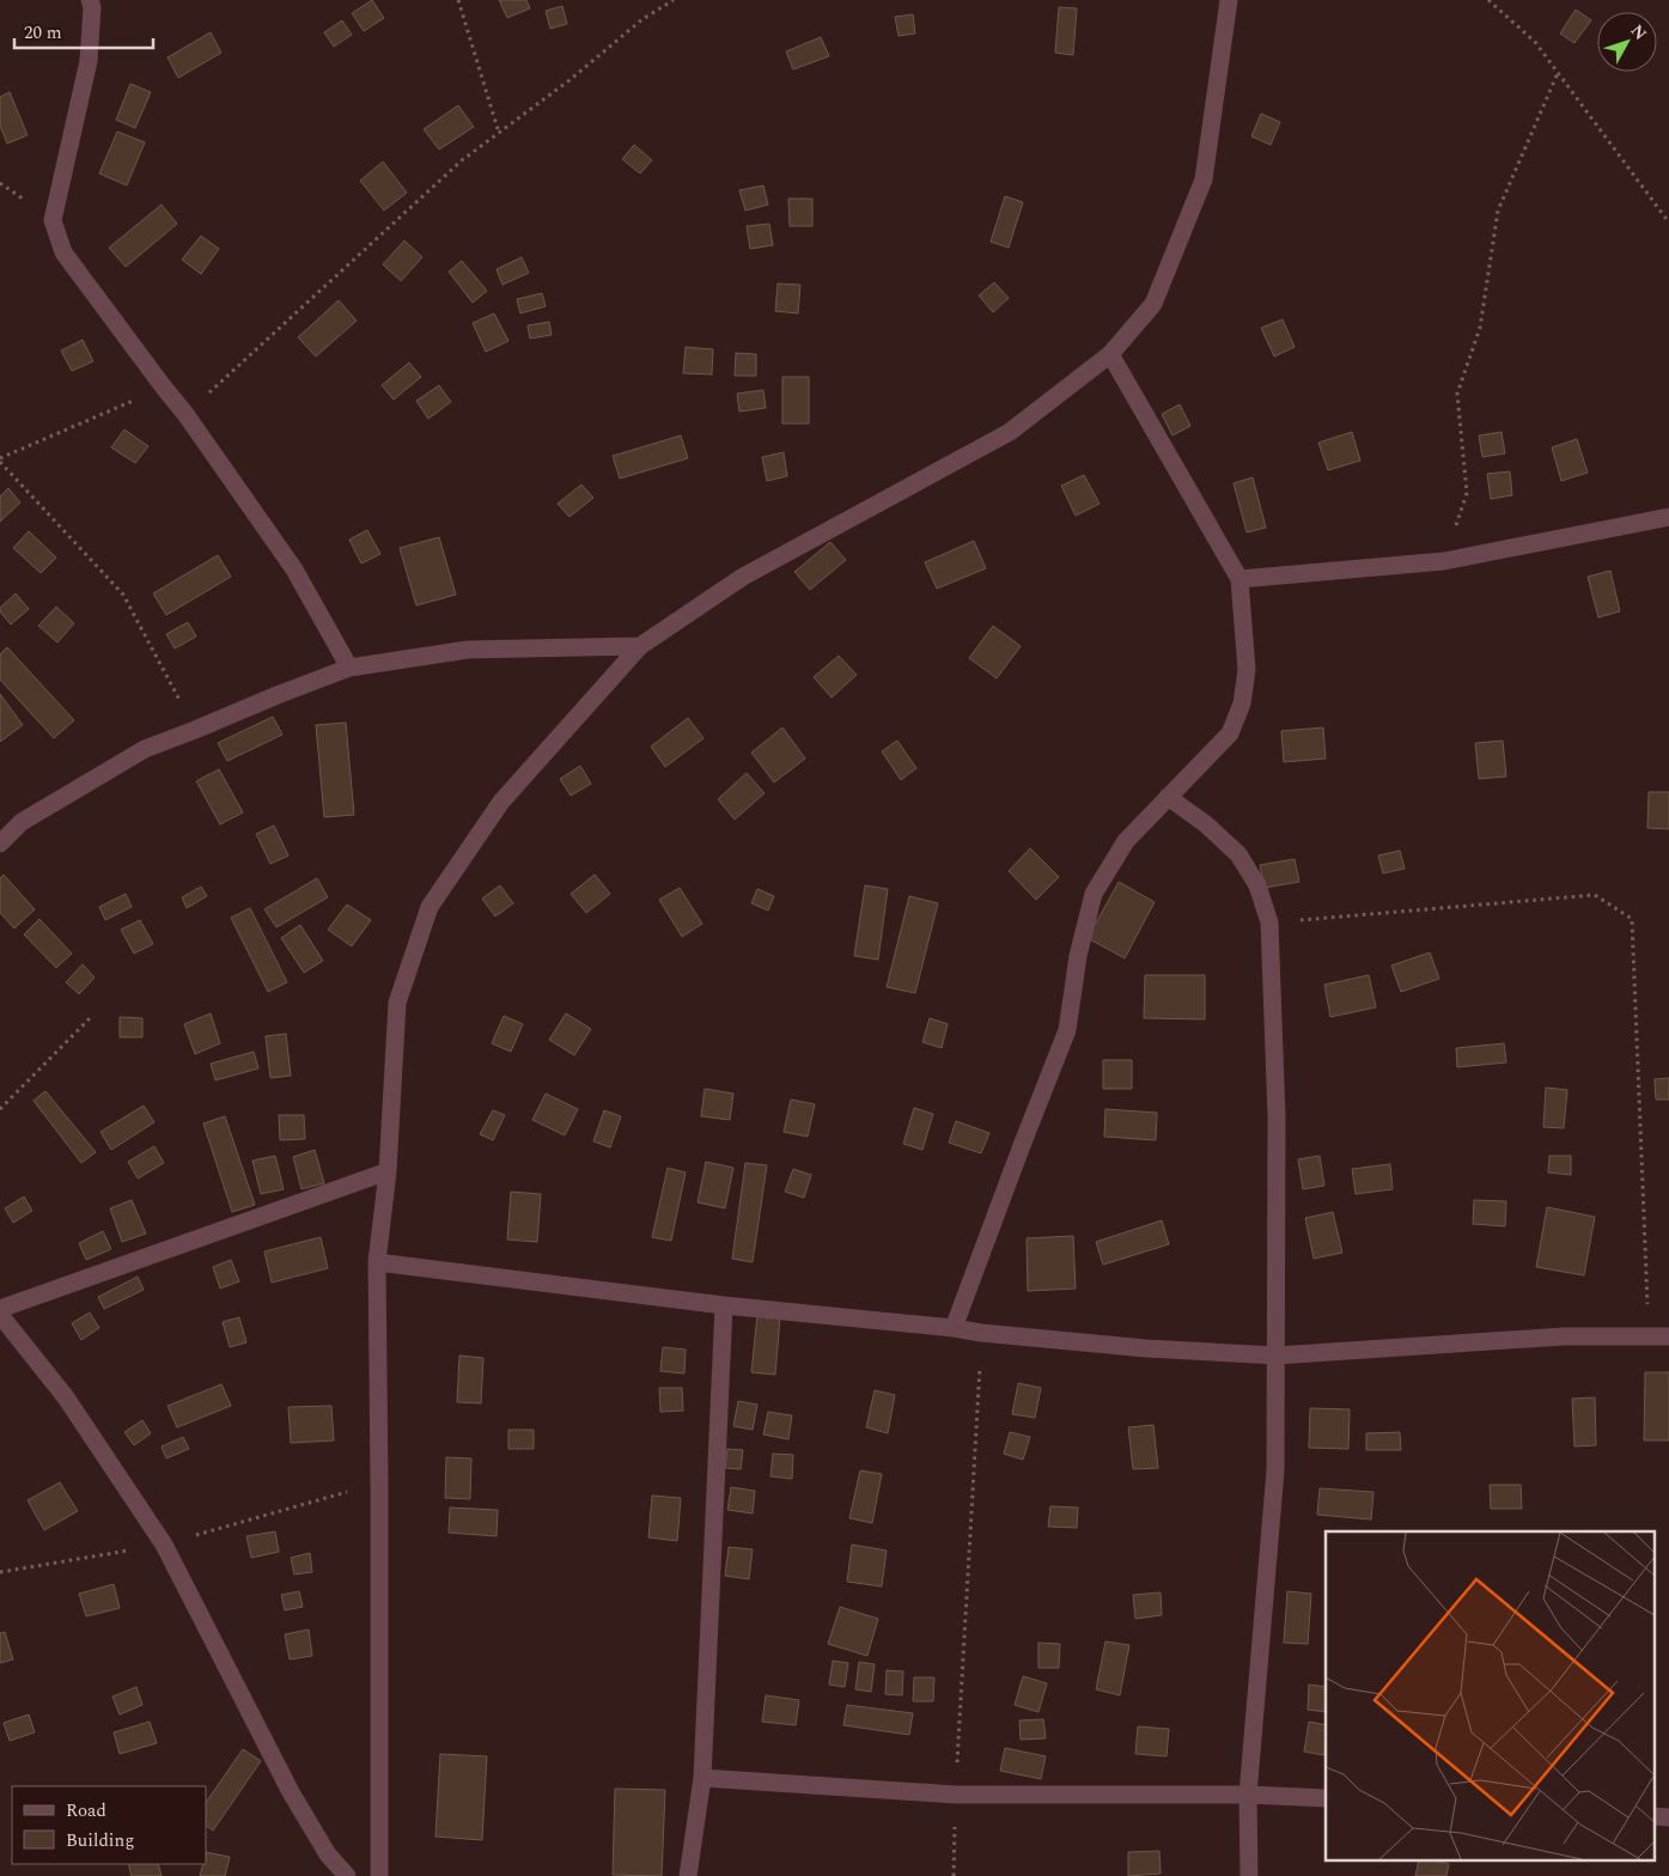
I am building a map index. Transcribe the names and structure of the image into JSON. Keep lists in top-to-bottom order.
{
  "legend": ["Road", "Building"],
  "scale_bar": "20 m",
  "north": "top right"
}
